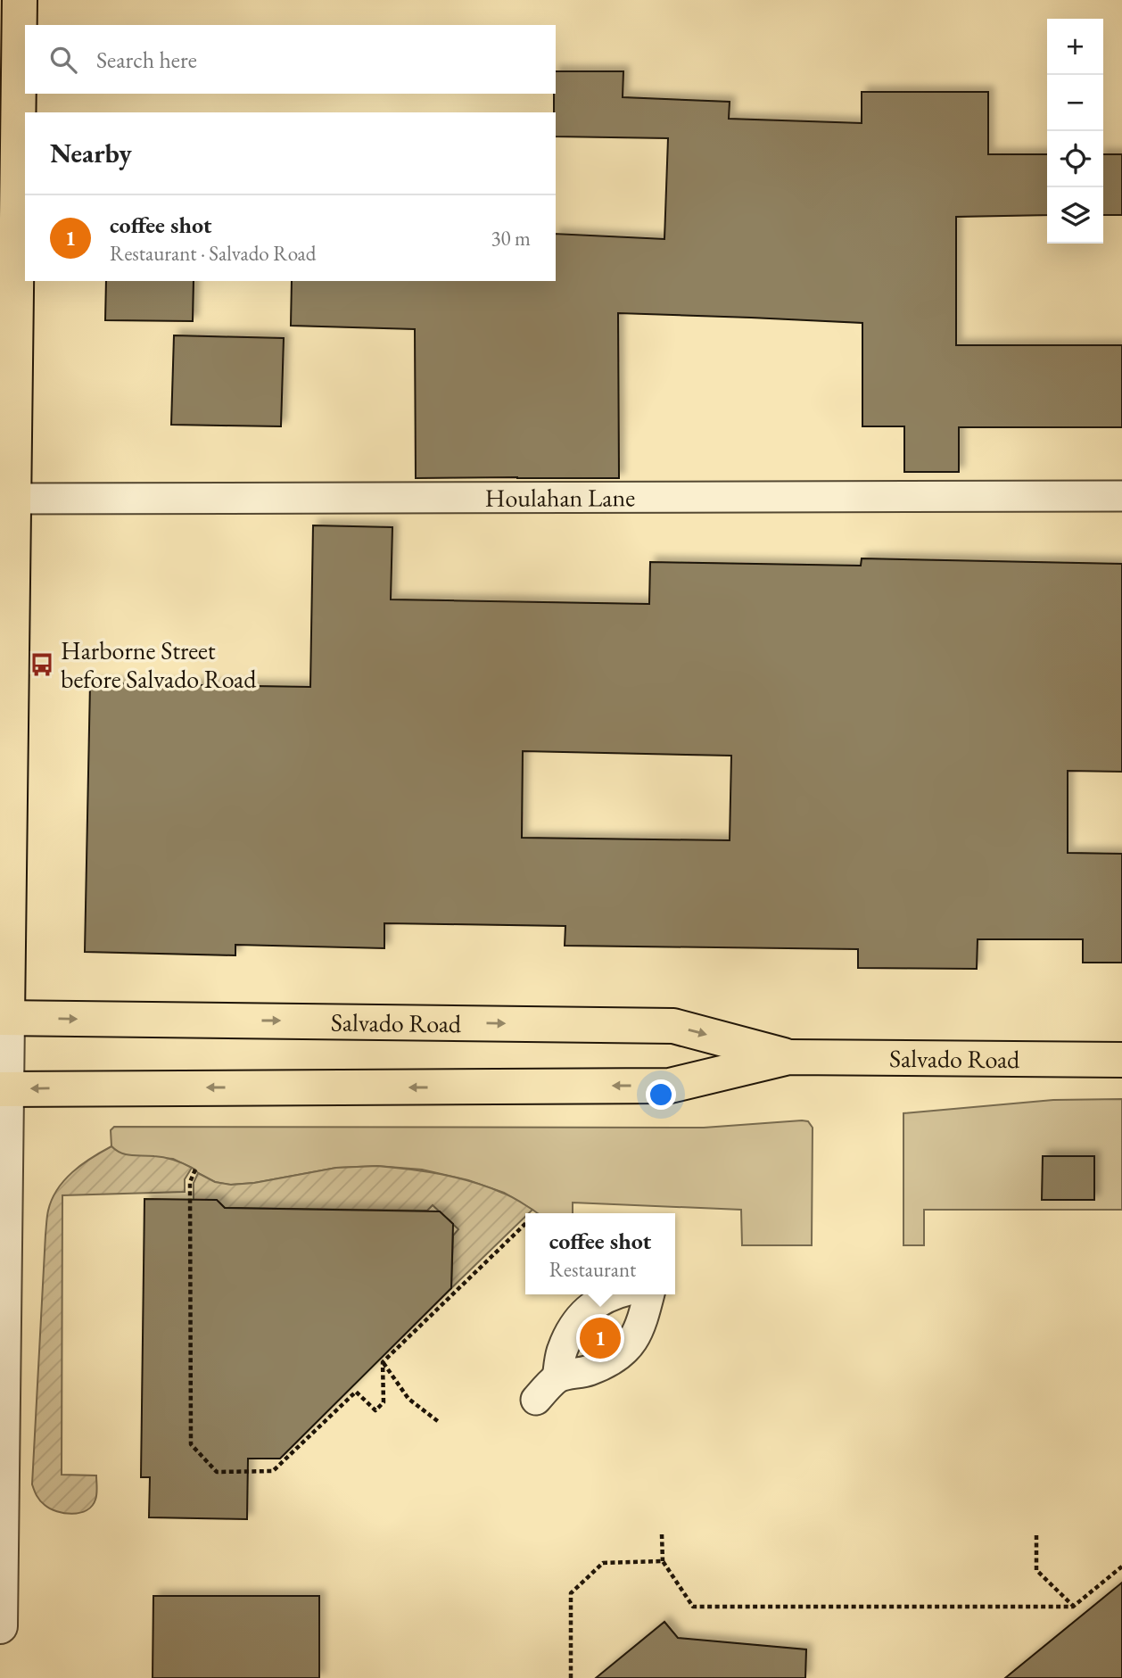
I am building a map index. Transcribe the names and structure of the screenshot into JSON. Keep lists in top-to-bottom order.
{
  "streets": {
    "main road": ["Salvado Road"],
    "lane": ["Houlahan Lane"]
  },
  "places": {
    "bus stop": ["Harborne Street before Salvado Road"]
  },
  "page": {
    "map_buttons": ["+", "−"],
    "search": "Search here",
    "heading": "Nearby",
    "list": [
      {
        "mark": "1",
        "name": "coffee shot",
        "note": "Restaurant · Salvado Road",
        "value": "30 m"
      }
    ],
    "popup": ["coffee shot", "Restaurant"],
    "pins": "1"
  }
}
